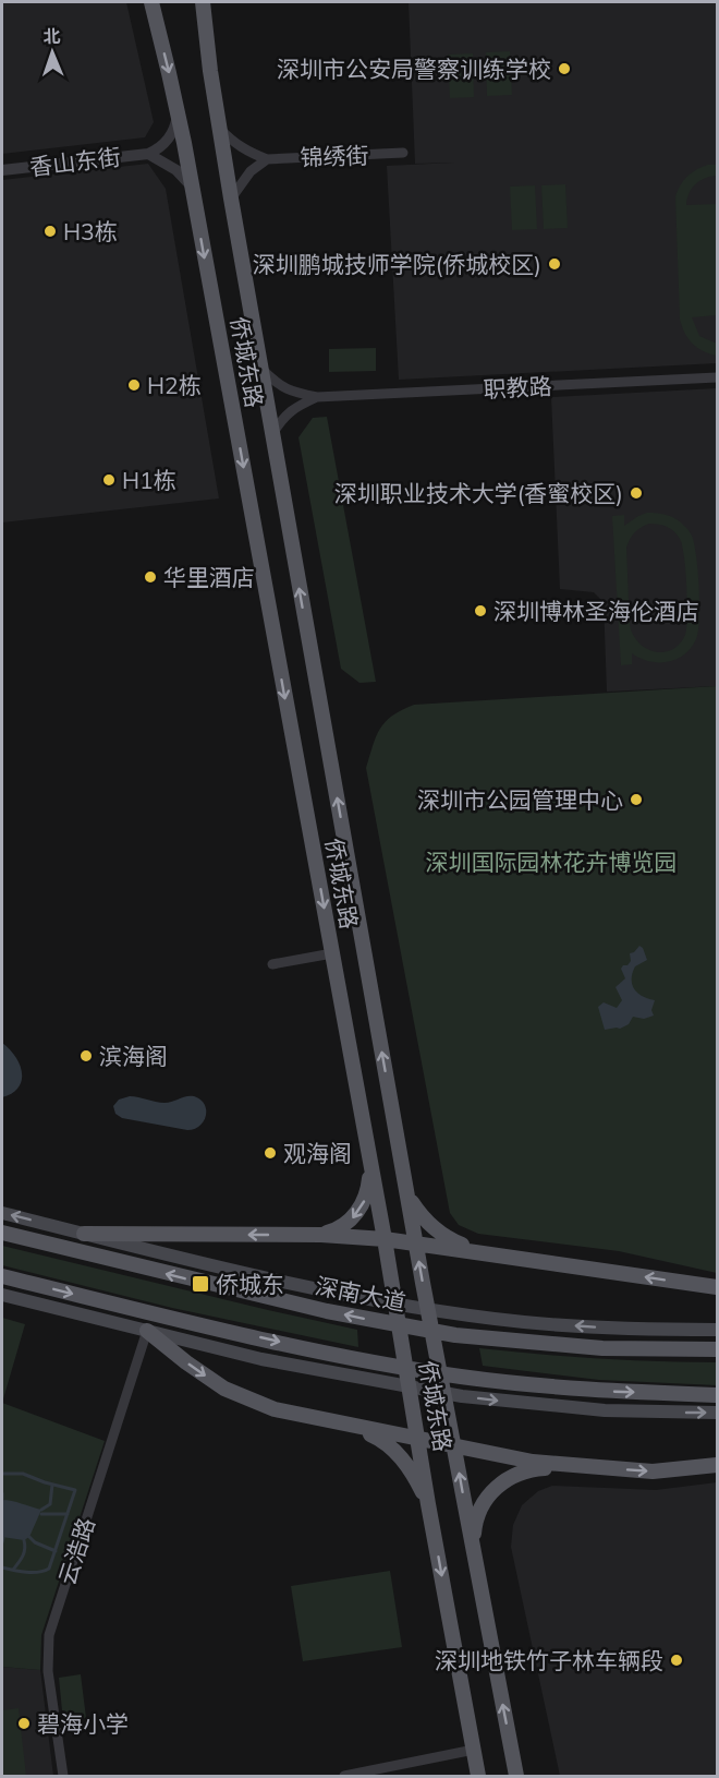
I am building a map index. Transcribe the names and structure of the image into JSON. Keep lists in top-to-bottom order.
{
  "streets": {
    "main road": ["侨城东路", "深南大道"],
    "street": [
      "锦绣街",
      "香山东街",
      "职教路",
      "云浩路"
    ]
  },
  "crossings": [
    ["锦绣街", "侨城东路"],
    ["香山东街", "侨城东路"],
    ["侨城东路", "职教路"]
  ],
  "parks": ["深圳国际园林花卉博览园"],
  "places": {
    "other": [
      "深圳市公安局警察训练学校",
      "H3栋",
      "深圳鹏城技师学院(侨城校区)",
      "H2栋",
      "H1栋",
      "深圳职业技术大学(香蜜校区)",
      "华里酒店",
      "深圳博林圣海伦酒店",
      "深圳市公园管理中心",
      "滨海阁",
      "观海阁",
      "深圳地铁竹子林车辆段",
      "碧海小学"
    ],
    "transit": ["侨城东"]
  },
  "north": "top"
}
